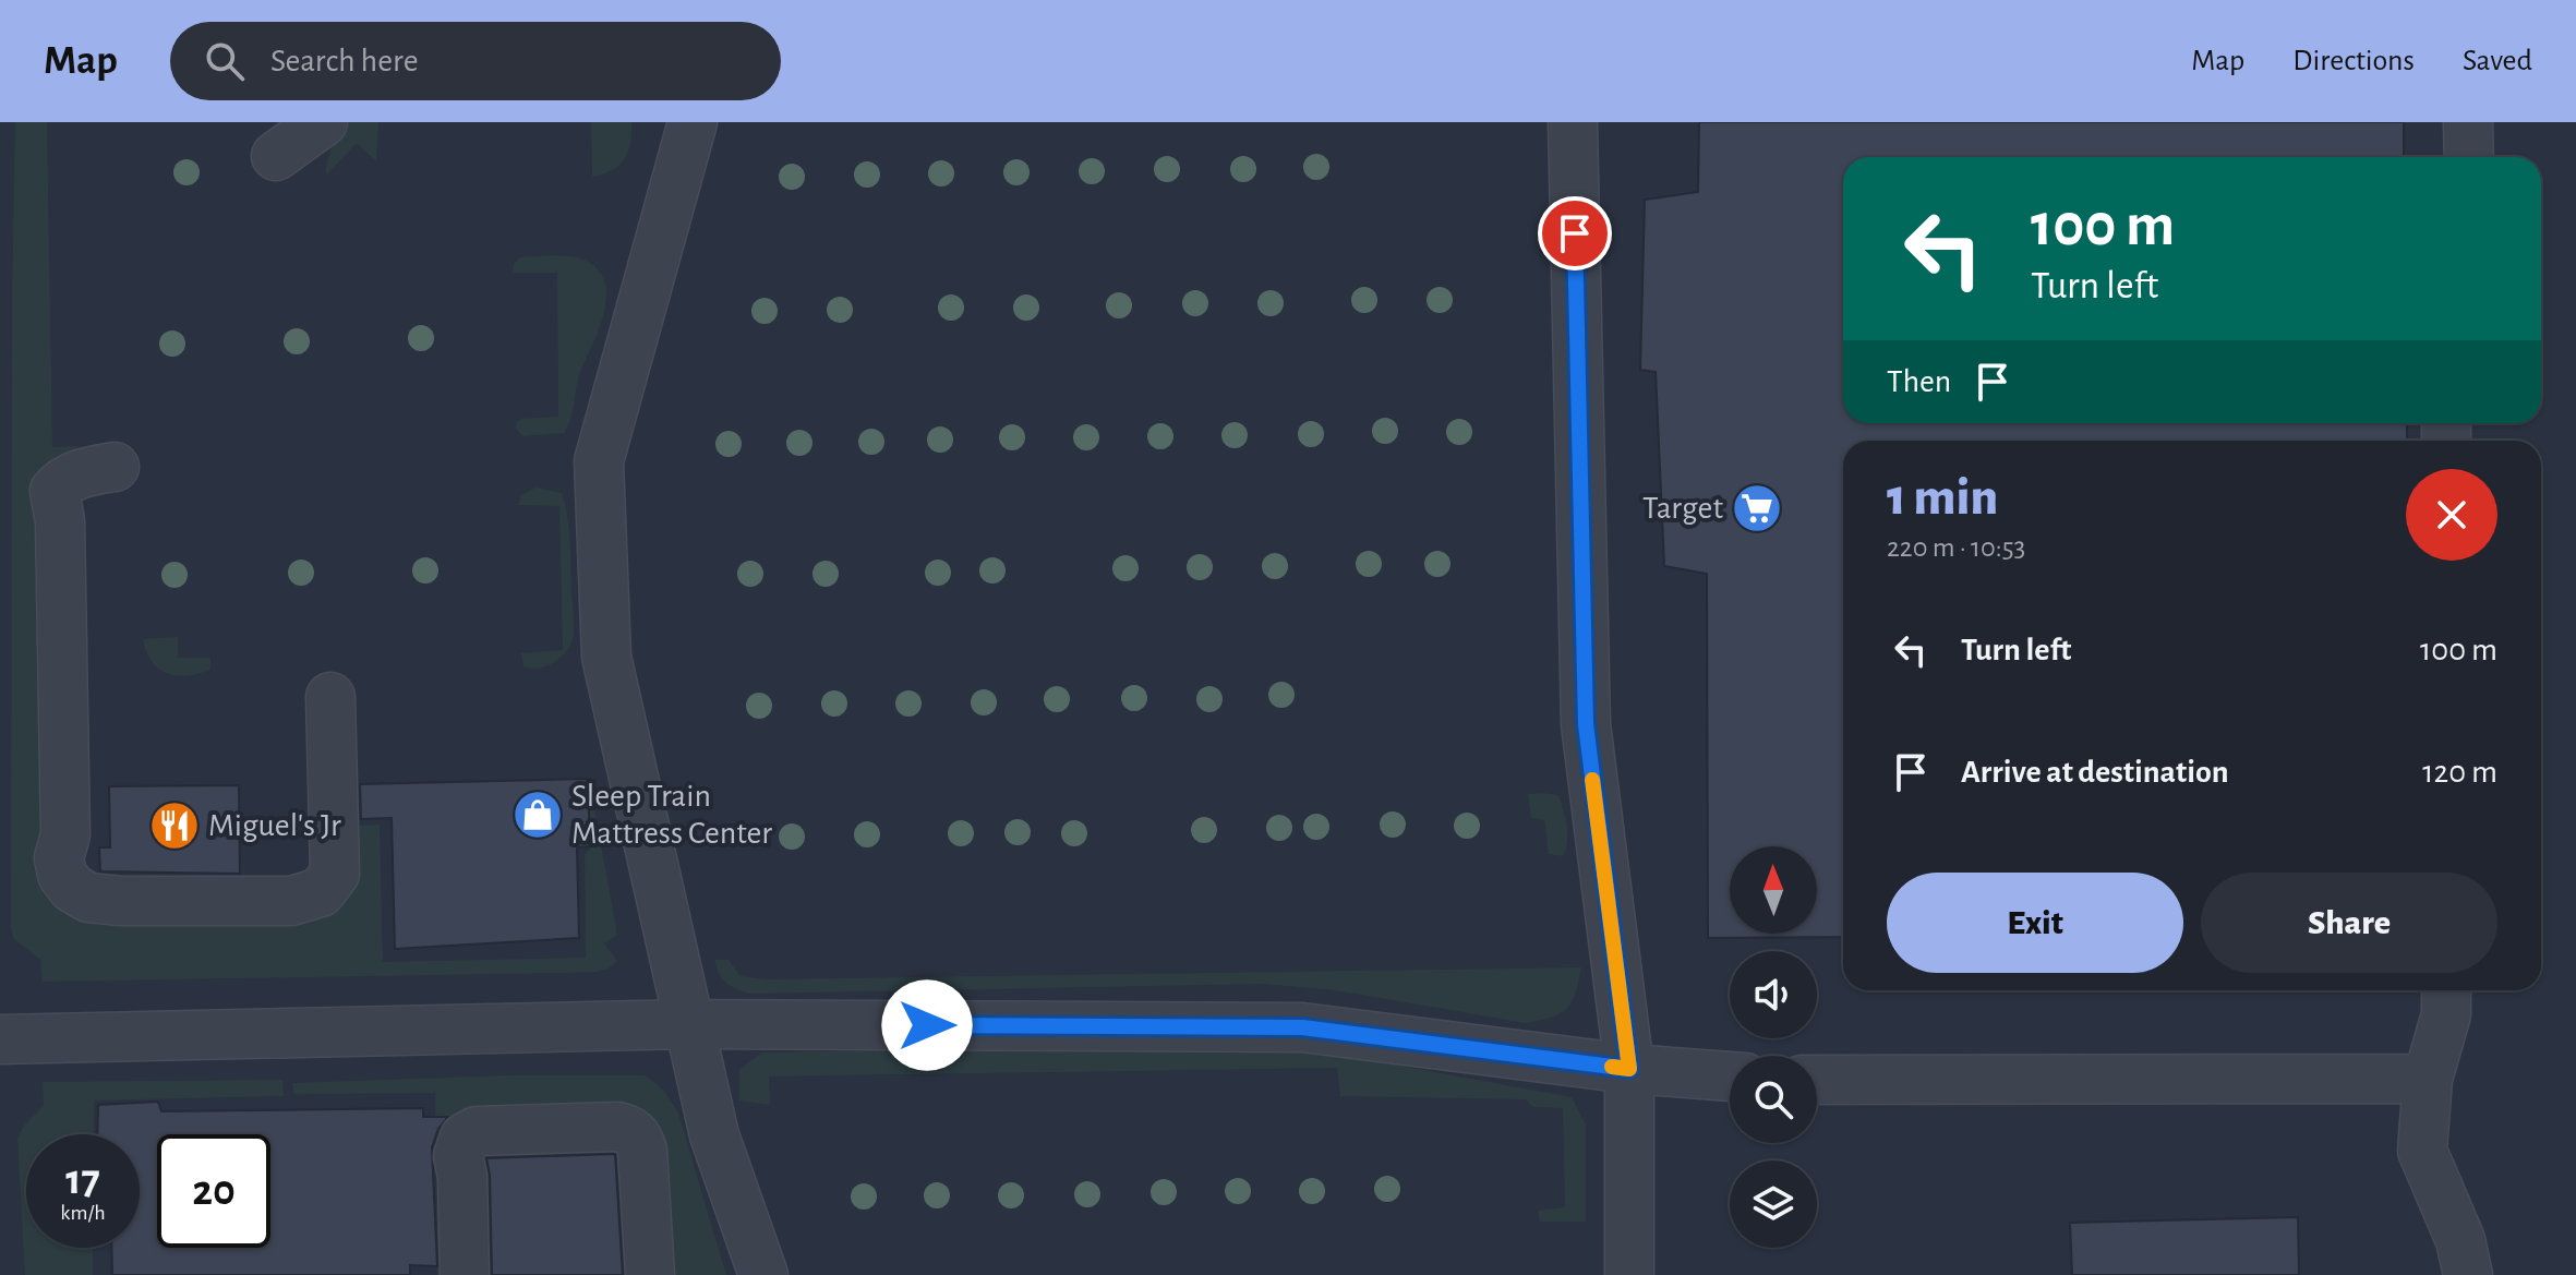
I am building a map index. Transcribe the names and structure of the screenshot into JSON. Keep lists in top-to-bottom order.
{
  "places": {
    "supermarket": ["Target"],
    "shop": ["Sleep Train Mattress Center"],
    "restaurant": ["Miguel's Jr"]
  },
  "north": "top",
  "page": {
    "header": "Map",
    "search": "Search here",
    "nav": ["Map", "Directions", "Saved"],
    "turn": ["100 m", "Turn left"],
    "then": "Then",
    "heading": ["1 min", "220 m · 10:53"],
    "list": [
      {
        "name": "Turn left",
        "value": "100 m"
      },
      {
        "name": "Arrive at destination",
        "value": "120 m"
      }
    ],
    "buttons": ["Exit", "Share"],
    "speed": "17 km/h",
    "limit": "20"
  }
}
